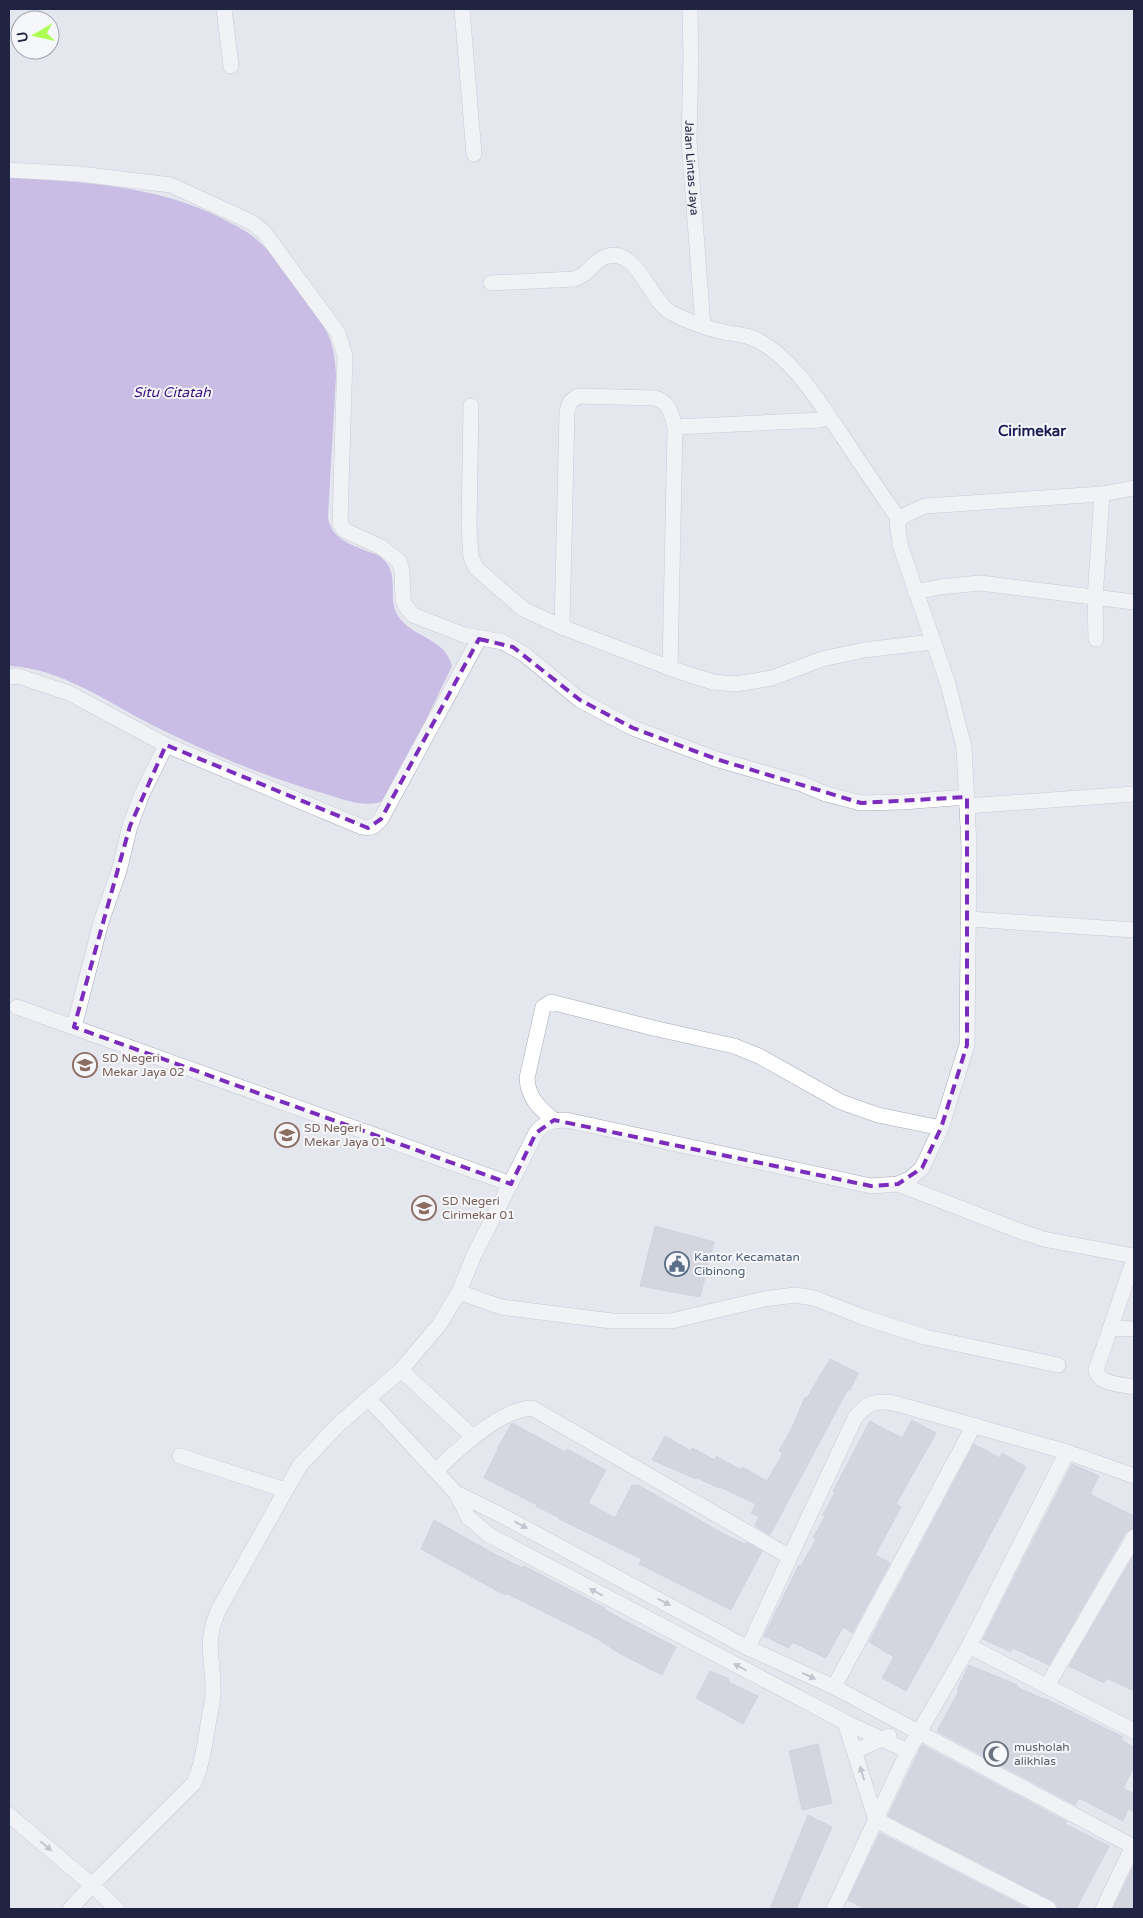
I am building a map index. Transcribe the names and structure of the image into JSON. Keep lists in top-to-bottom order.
{
  "streets": {
    "street": ["Jalan Lintas Jaya"]
  },
  "districts": ["Cirimekar"],
  "water": ["Situ Citatah"],
  "places": {
    "school or university": ["SD Negeri Mekar Jaya 02", "SD Negeri Mekar Jaya 01", "SD Negeri Cirimekar 01"],
    "public building": ["Kantor Kecamatan Cibinong"],
    "mosque": ["musholah alikhlas"]
  },
  "north": "left"
}
